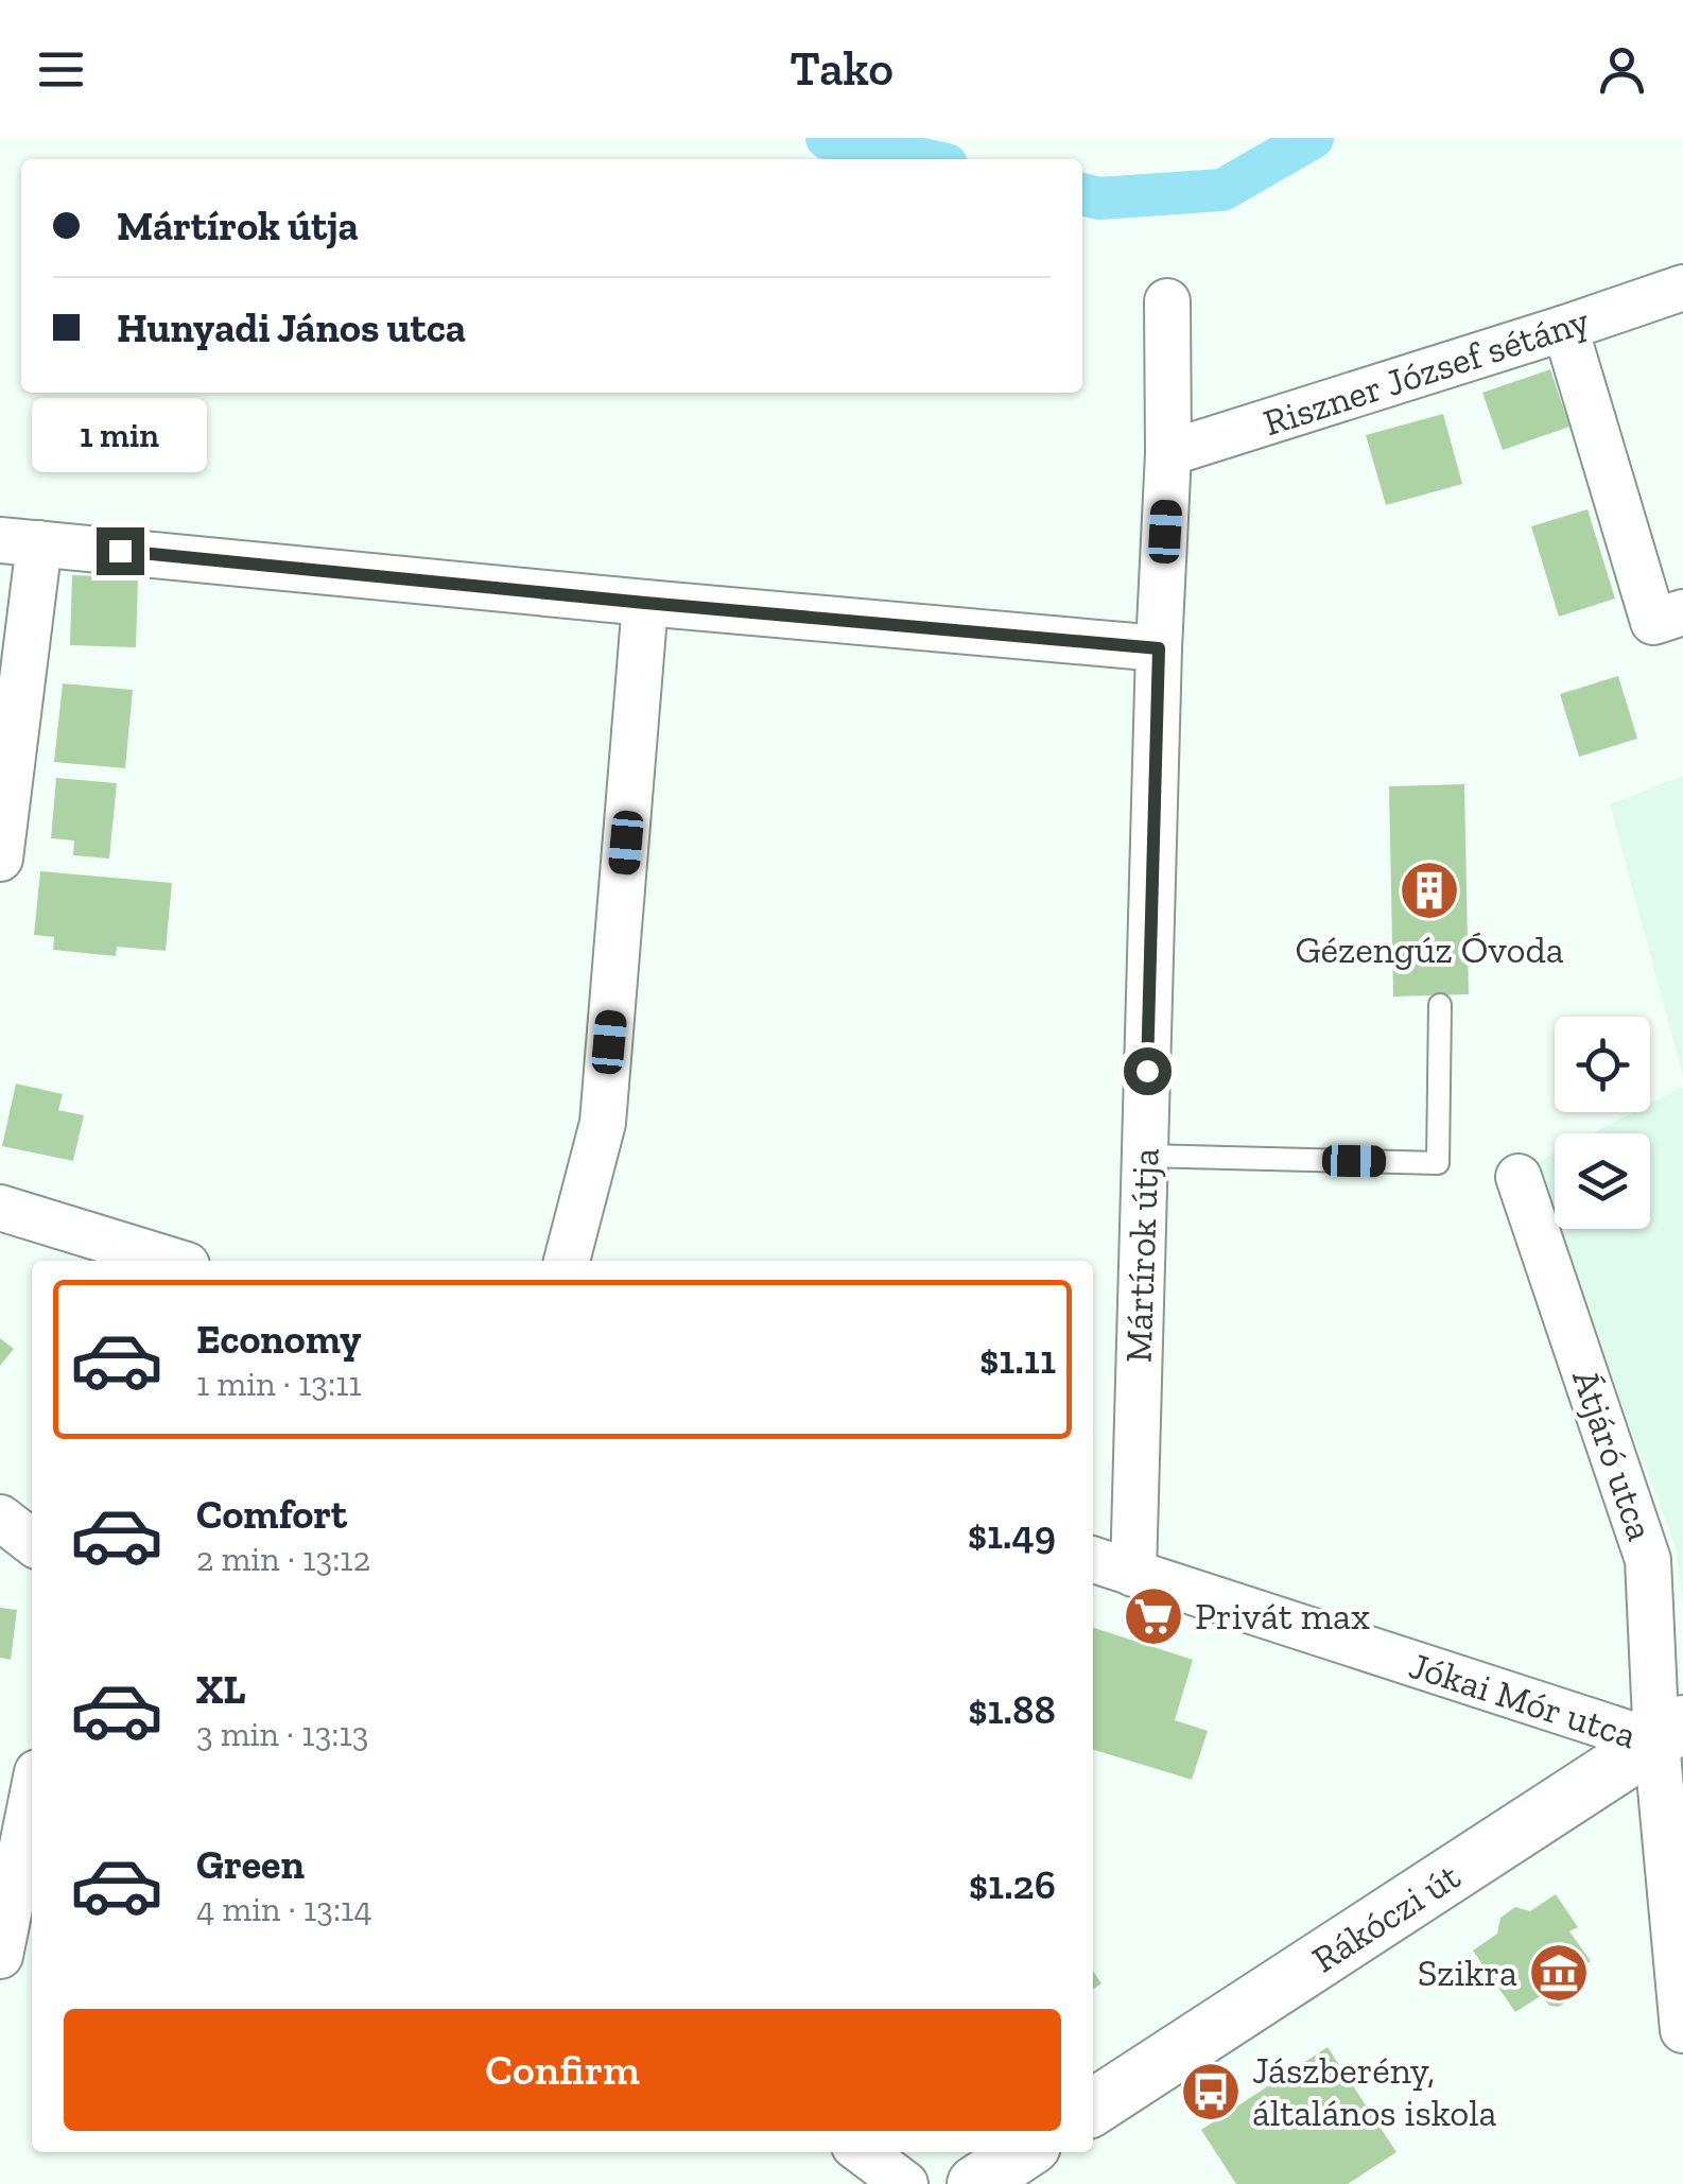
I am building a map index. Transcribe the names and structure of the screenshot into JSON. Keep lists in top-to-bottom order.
{
  "streets": {
    "street": [
      "Riszner József sétány",
      "Mártírok útja",
      "Átjáró utca",
      "Jókai Mór utca",
      "Rákóczi út"
    ]
  },
  "crossings": [
    ["Riszner József sétány", "Mártírok útja"],
    ["Mártírok útja", "Jókai Mór utca"],
    ["Átjáró utca", "Jókai Mór utca"],
    ["Átjáró utca", "Rákóczi út"],
    ["Jókai Mór utca", "Rákóczi út"]
  ],
  "places": {
    "building": ["Gézengúz Óvoda"],
    "supermarket": ["Privát max"],
    "museum": ["Szikra"],
    "bus stop": ["Jászberény, általános iskola"]
  },
  "page": {
    "header": "Tako",
    "banner": ["Mártírok útja", "Hunyadi János utca"],
    "bubble": "1 min",
    "list": [
      {
        "name": "Economy",
        "note": "1 min · 13:11",
        "value": "$1.11"
      },
      {
        "name": "Comfort",
        "note": "2 min · 13:12",
        "value": "$1.49"
      },
      {
        "name": "XL",
        "note": "3 min · 13:13",
        "value": "$1.88"
      },
      {
        "name": "Green",
        "note": "4 min · 13:14",
        "value": "$1.26"
      }
    ],
    "buttons": "Confirm"
  }
}
